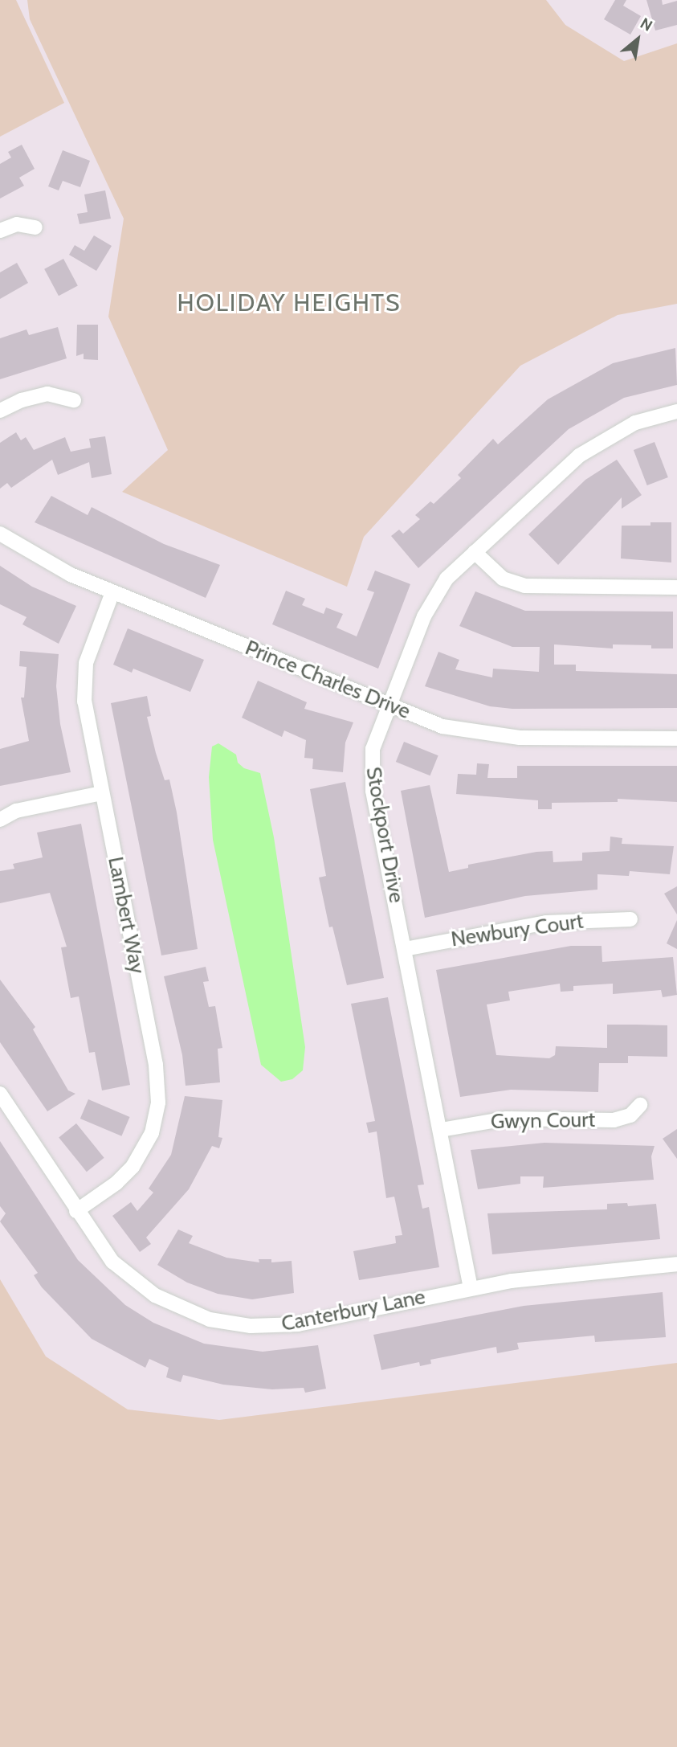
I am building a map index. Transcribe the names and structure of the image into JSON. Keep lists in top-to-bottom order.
{
  "streets": {
    "street": [
      "Prince Charles Drive",
      "Stockport Drive",
      "Lambert Way",
      "Newbury Court",
      "Gwyn Court",
      "Canterbury Lane"
    ]
  },
  "crossings": [
    ["Prince Charles Drive", "Stockport Drive"],
    ["Prince Charles Drive", "Lambert Way"],
    ["Stockport Drive", "Newbury Court"],
    ["Stockport Drive", "Gwyn Court"],
    ["Stockport Drive", "Canterbury Lane"],
    ["Lambert Way", "Canterbury Lane"]
  ],
  "districts": ["HOLIDAY HEIGHTS"],
  "north": "top right"
}
